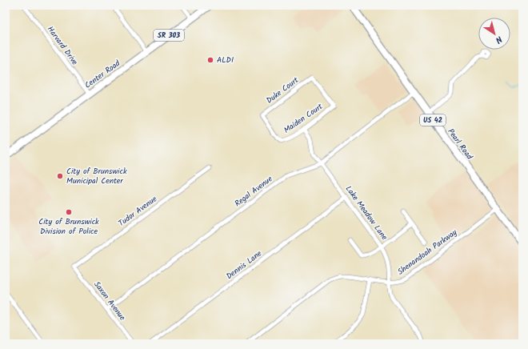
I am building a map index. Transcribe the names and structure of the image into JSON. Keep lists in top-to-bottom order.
{
  "streets": {
    "main road": [
      "SR 303",
      "Center Road",
      "US 42",
      "Pearl Road"
    ],
    "street": [
      "Harvard Drive",
      "Duke Court",
      "Maiden Court",
      "Regal Avenue",
      "Tudor Avenue",
      "Lake Meadow Lane",
      "Shenandoah Parkway",
      "Dennis Lane",
      "Saxon Avenue"
    ]
  },
  "crossings": [
    ["Harvard Drive", "Center Road"],
    ["Duke Court", "Maiden Court"],
    ["Maiden Court", "Lake Meadow Lane"],
    ["Pearl Road", "Regal Avenue"],
    ["Pearl Road", "Shenandoah Parkway"],
    ["Regal Avenue", "Lake Meadow Lane"],
    ["Regal Avenue", "Saxon Avenue"],
    ["Tudor Avenue", "Saxon Avenue"],
    ["Lake Meadow Lane", "Shenandoah Parkway"],
    ["Lake Meadow Lane", "Dennis Lane"]
  ],
  "places": ["ALDI", "City of Brunswick Municipal Center", "City of Brunswick Division of Police"],
  "north": "bottom right"
}
